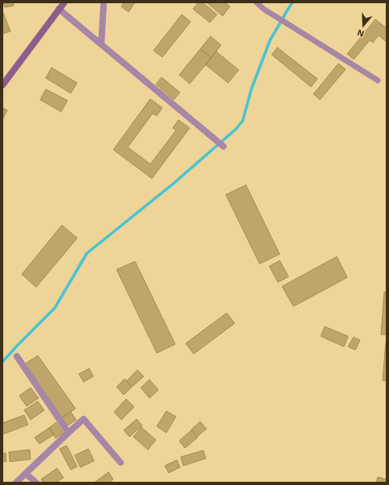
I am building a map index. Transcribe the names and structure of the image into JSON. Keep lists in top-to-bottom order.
{
  "north": "bottom"
}
